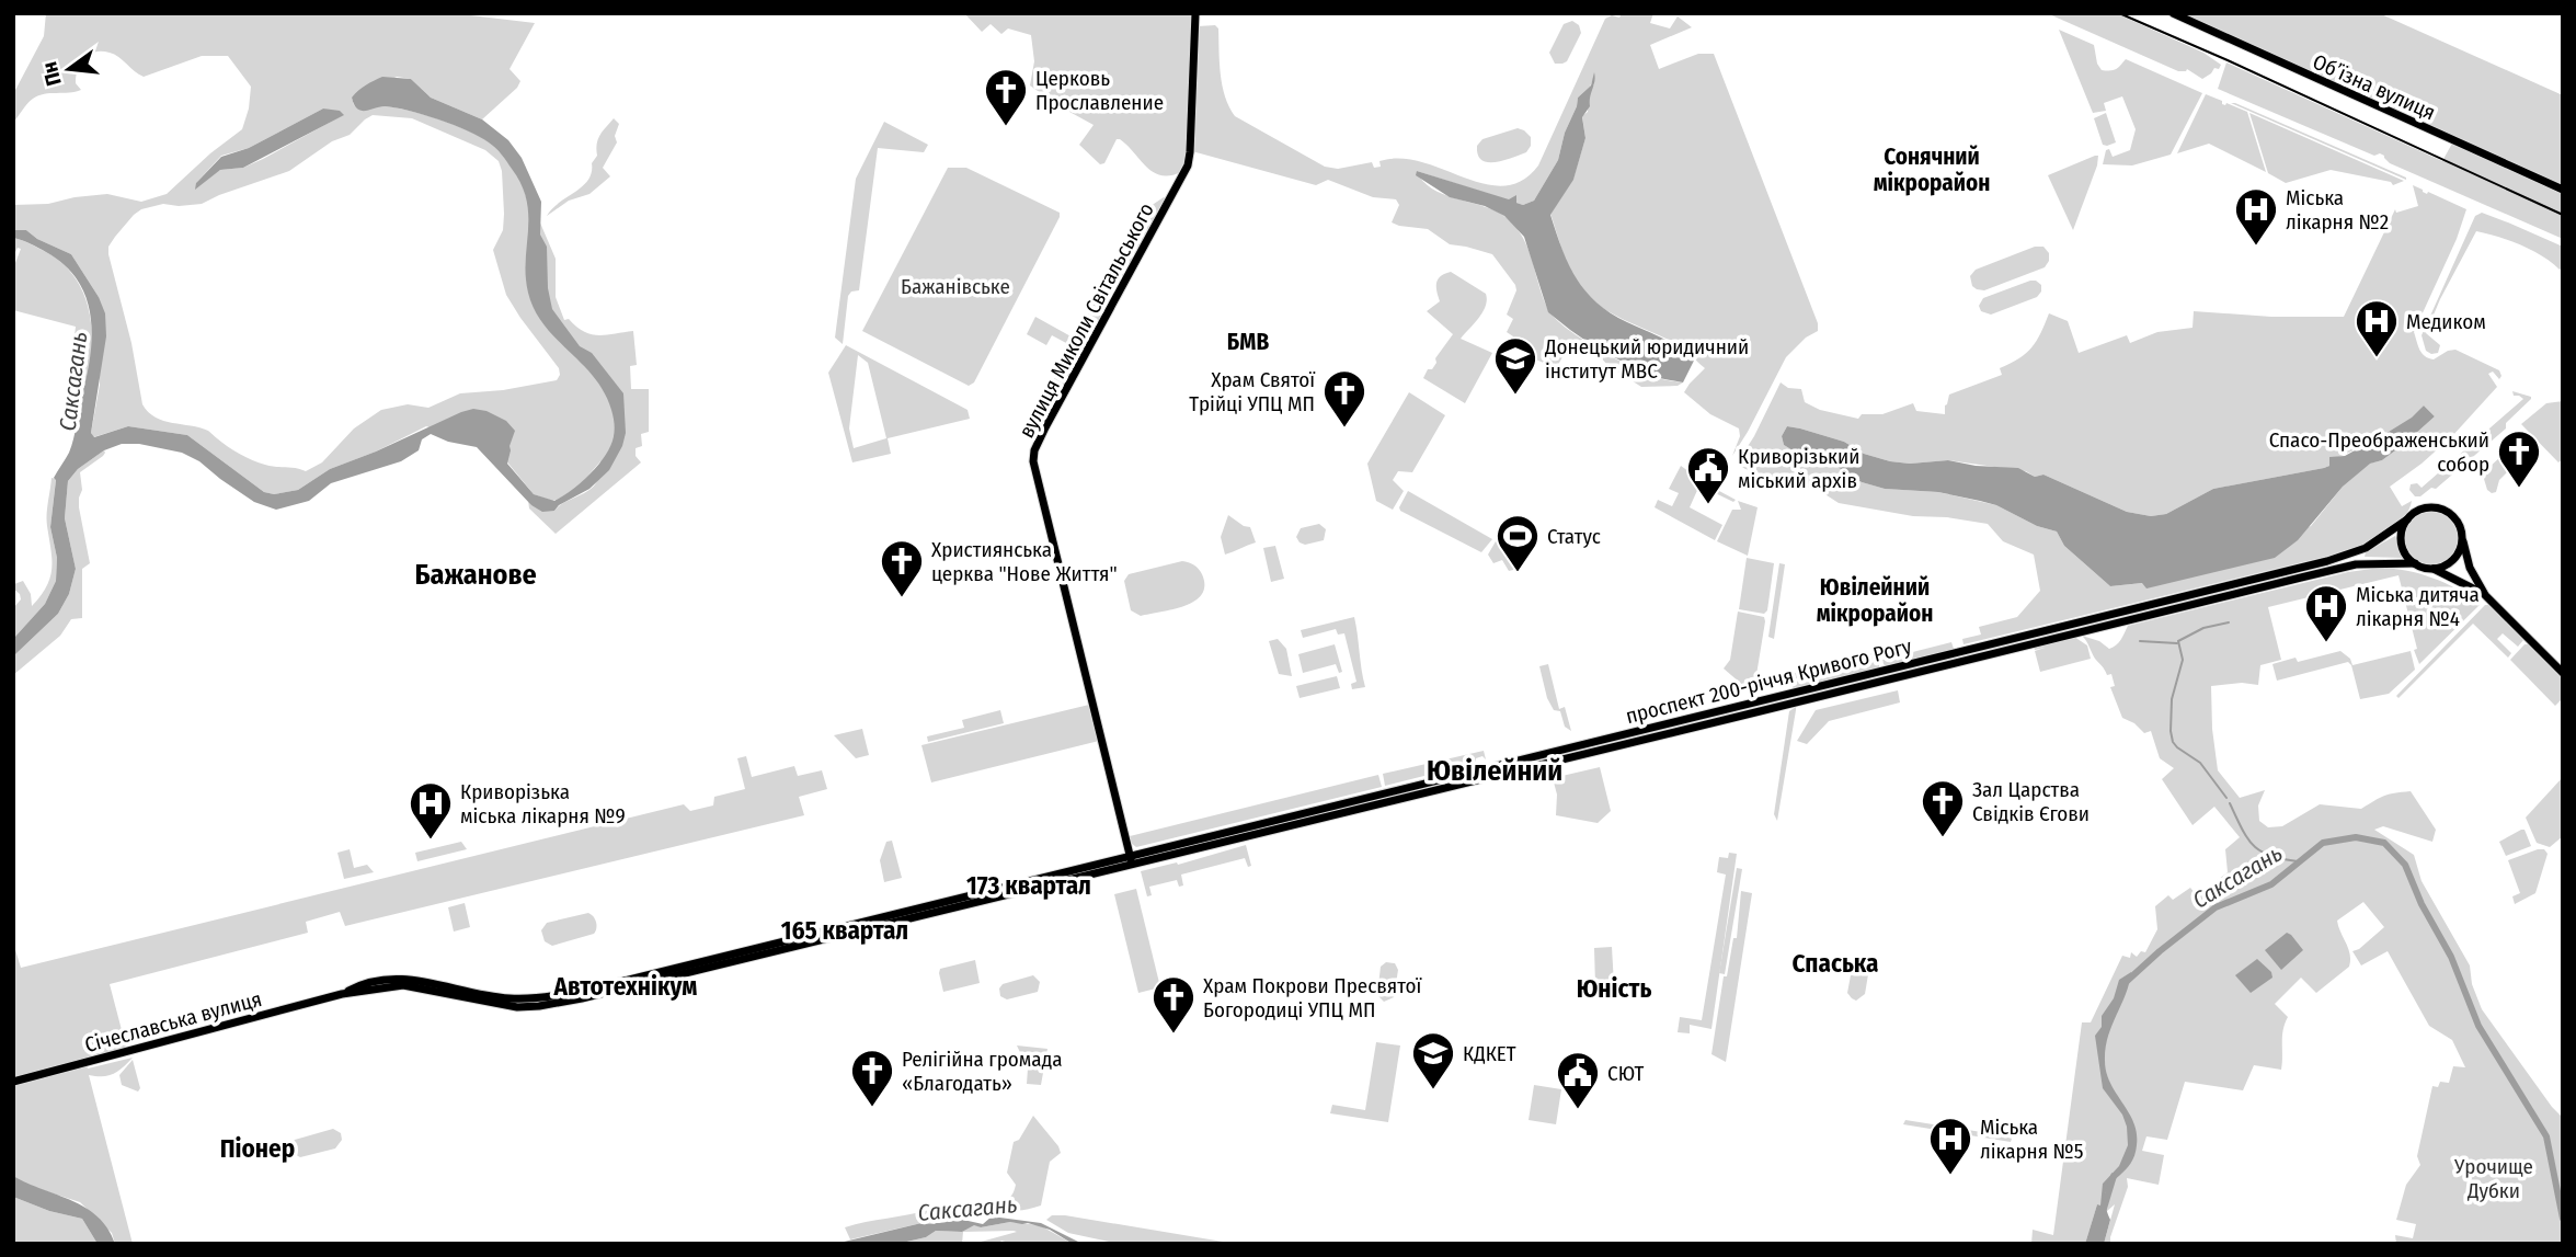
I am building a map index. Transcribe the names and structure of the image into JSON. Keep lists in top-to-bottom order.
{
  "streets": {
    "main road": [
      "Обʼїзна вулиця",
      "вулиця Миколи Світальського",
      "проспект 200-річчя Кривого Рогу",
      "Січеславська вулиця"
    ]
  },
  "crossings": [
    ["вулиця Миколи Світальського", "проспект 200-річчя Кривого Рогу"],
    ["проспект 200-річчя Кривого Рогу", "Січеславська вулиця"]
  ],
  "districts": [
    "Сонячний мікрорайон",
    "БМВ",
    "Бажанове",
    "Ювілейний мікрорайон",
    "Ювілейний",
    "173 квартал",
    "165 квартал",
    "Спаська",
    "Автотехнікум",
    "Юність",
    "Піонер"
  ],
  "water": ["Саксагань"],
  "parks": ["Бажанівське", "Урочище Дубки"],
  "places": {
    "church": [
      "Церковь Прославление",
      "Храм Святої Трійці УПЦ МП",
      "Спасо-Преображенський собор",
      "Християнська церква \"Нове Життя\"",
      "Зал Царства Свідків Єгови",
      "Храм Покрови Пресвятої Богородиці УПЦ МП",
      "Релігійна громада «Благодать»"
    ],
    "hospital": [
      "Міська лікарня №2",
      "Медиком",
      "Міська дитяча лікарня №4",
      "Криворізька міська лікарня №9",
      "Міська лікарня №5"
    ],
    "school or university": ["Донецький юридичний інститут МВС", "КДКЕТ"],
    "public building": ["Криворізький міський архів", "СЮТ"],
    "sports": ["Статус"]
  },
  "north": "left"
}
